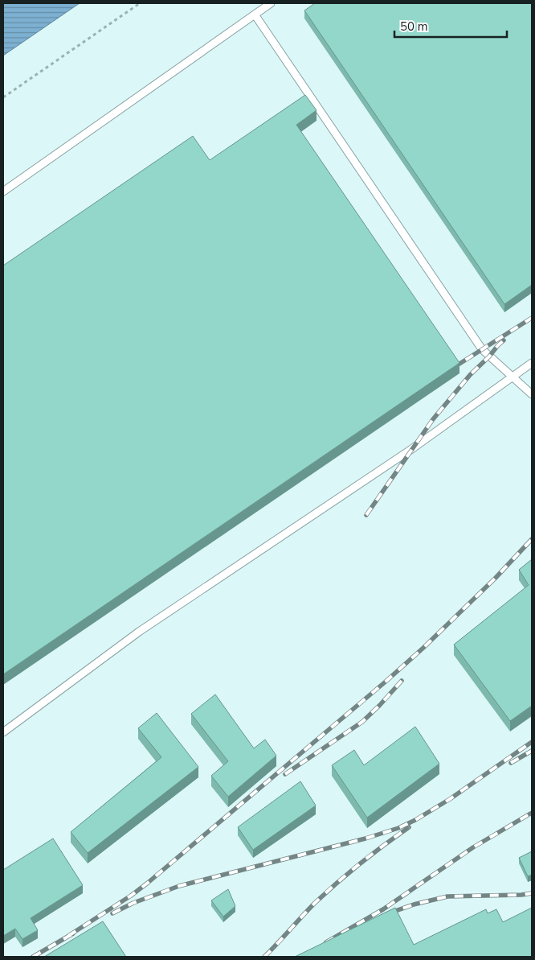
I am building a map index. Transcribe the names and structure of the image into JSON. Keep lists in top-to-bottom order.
{
  "scale_bar": "50 m"
}
